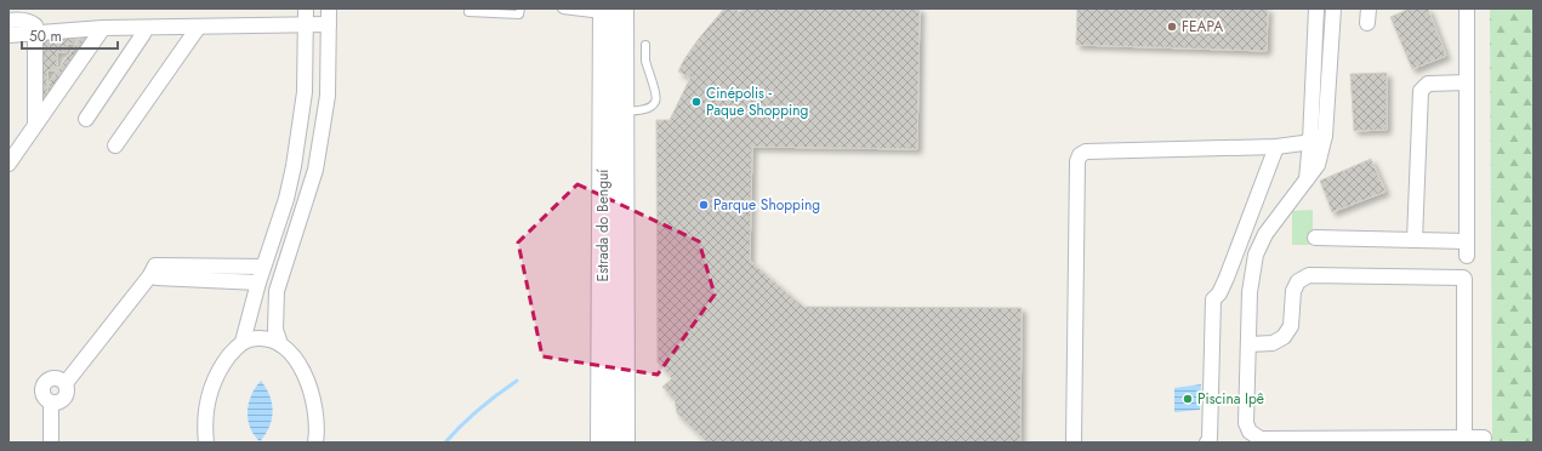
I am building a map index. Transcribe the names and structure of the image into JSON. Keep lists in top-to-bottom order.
{
  "streets": {
    "street": ["Estrada do Benguí"]
  },
  "places": [
    "FEAPA",
    "Cinépolis - Paque Shopping",
    "Parque Shopping",
    "Piscina Ipê"
  ],
  "scale_bar": "50 m"
}
